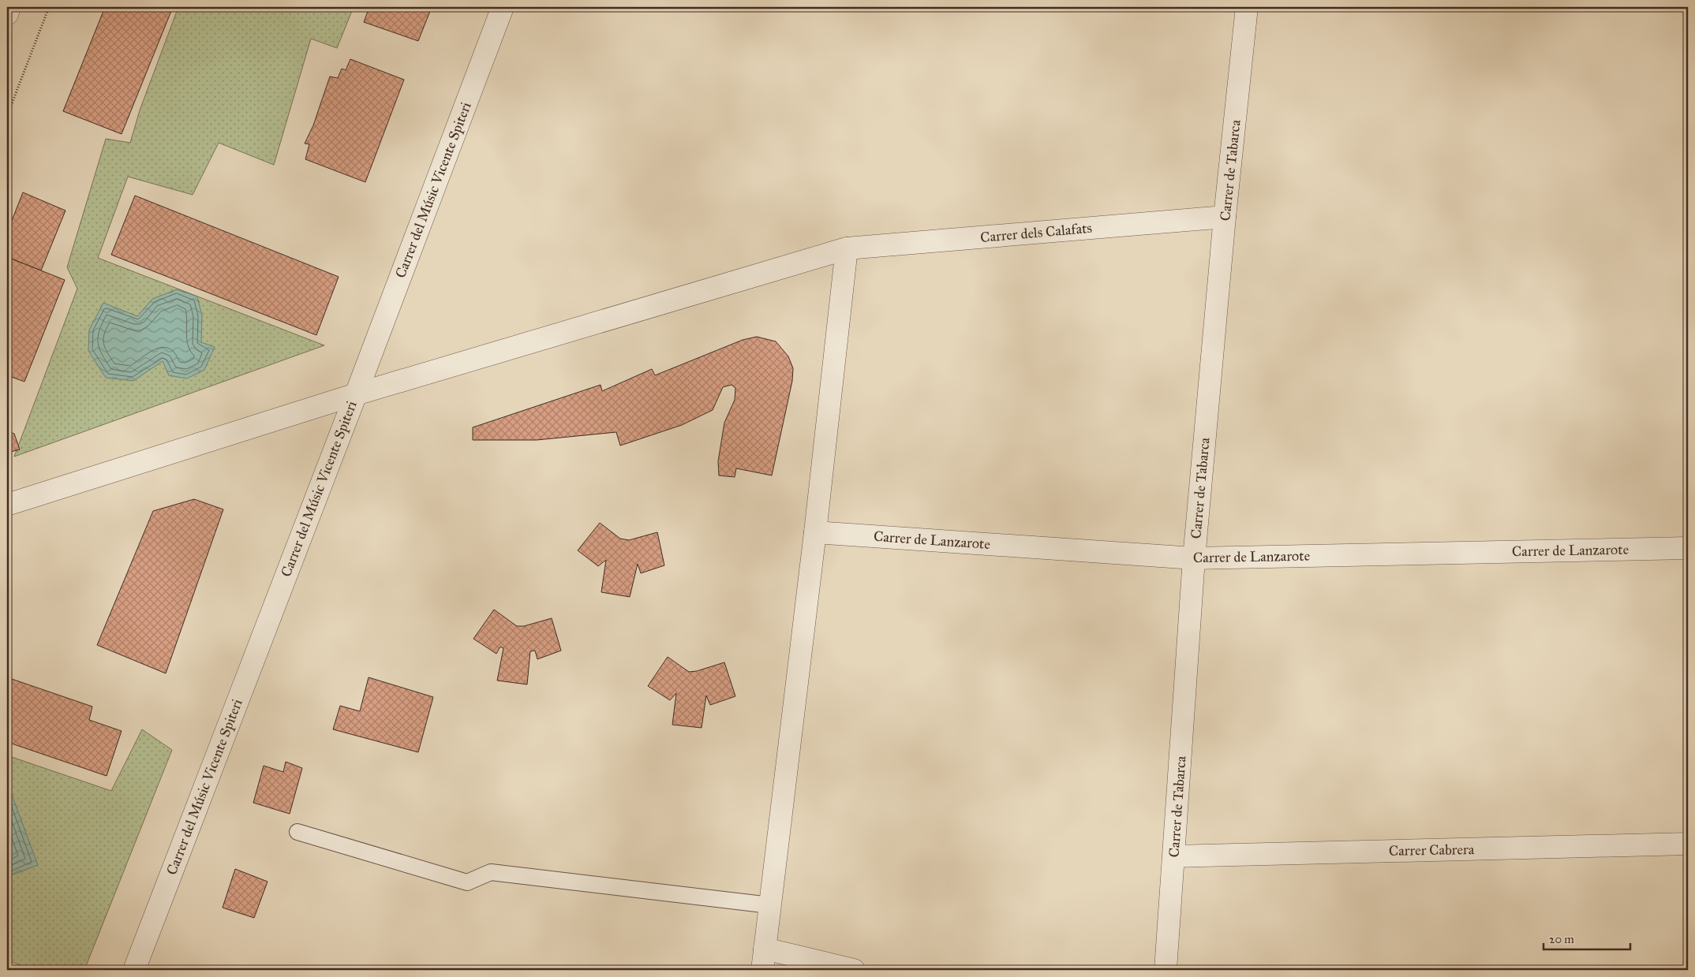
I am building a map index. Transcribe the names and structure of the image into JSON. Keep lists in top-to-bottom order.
{
  "streets": {
    "street": [
      "Carrer de Tabarca",
      "Carrer del Músic Vicente Spiteri",
      "Carrer dels Calafats",
      "Carrer de Lanzarote",
      "Carrer Cabrera"
    ]
  },
  "crossings": [
    ["Carrer de Tabarca", "Carrer dels Calafats"],
    ["Carrer de Tabarca", "Carrer de Lanzarote"],
    ["Carrer de Tabarca", "Carrer Cabrera"],
    ["Carrer del Músic Vicente Spiteri", "Carrer dels Calafats"]
  ],
  "scale_bar": "20 m"
}
